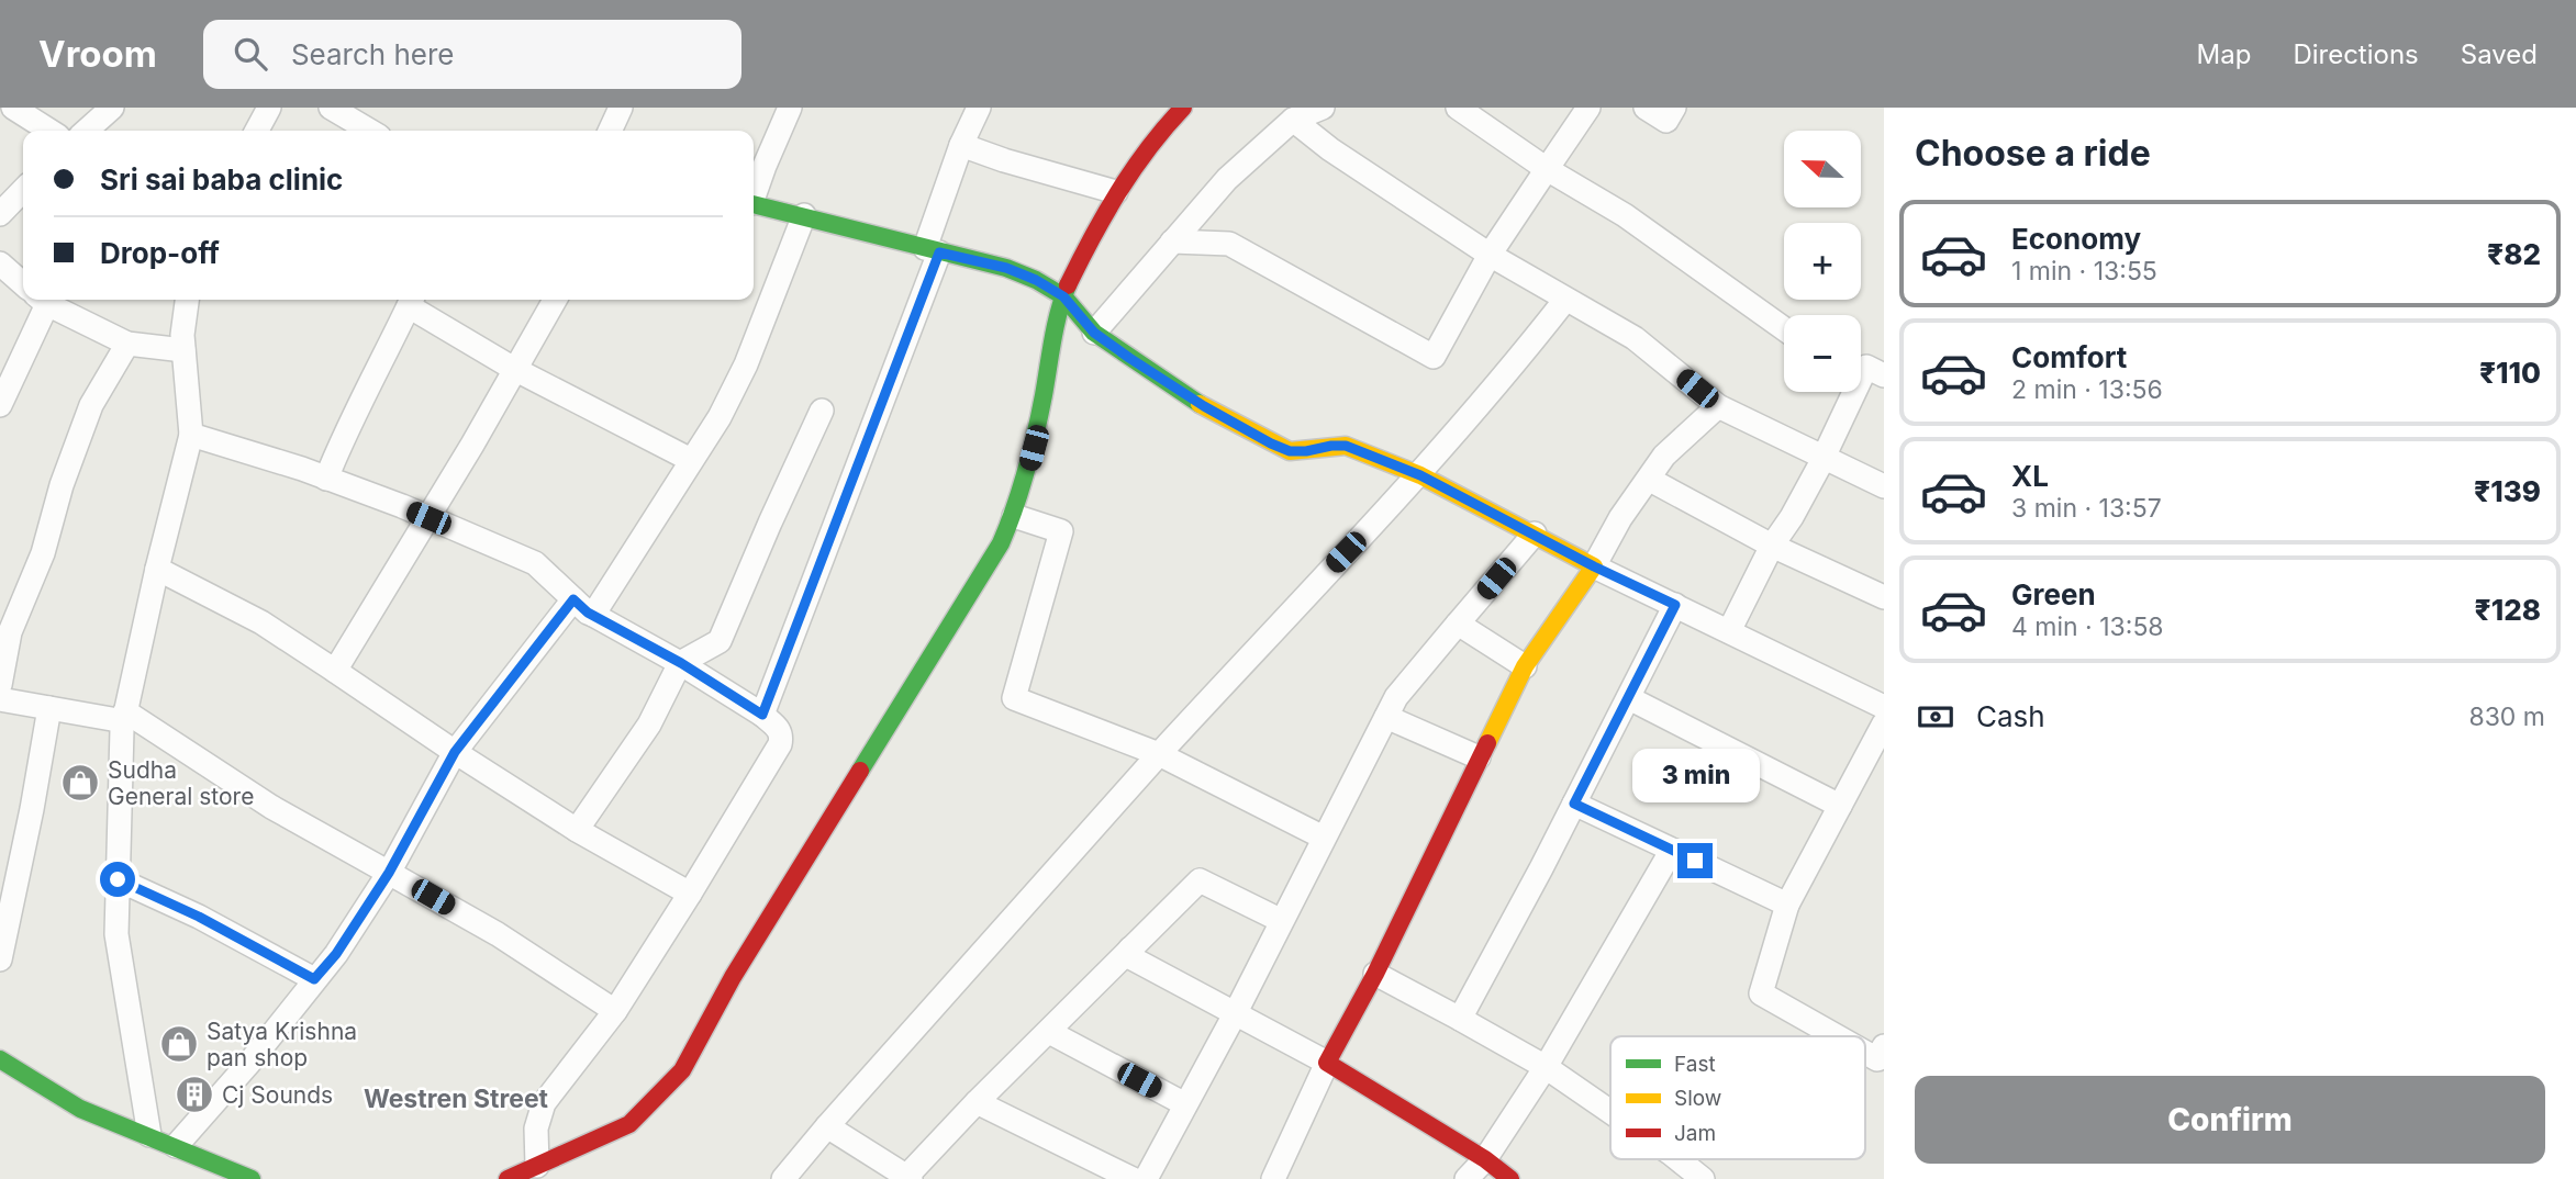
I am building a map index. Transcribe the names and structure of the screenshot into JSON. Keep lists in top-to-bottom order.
{
  "districts": ["Westren Street"],
  "places": {
    "shop": ["Sudha General store", "Satya Krishna pan shop"],
    "building": ["Cj Sounds"]
  },
  "legend": ["Fast", "Slow", "Jam"],
  "north": "left",
  "page": {
    "header": "Vroom",
    "search": "Search here",
    "nav": ["Map", "Directions", "Saved"],
    "heading": "Choose a ride",
    "map_buttons": ["+", "−"],
    "banner": ["Sri sai baba clinic", "Drop-off"],
    "list": [
      {
        "name": "Economy",
        "note": "1 min · 13:55",
        "value": "₹82"
      },
      {
        "name": "Comfort",
        "note": "2 min · 13:56",
        "value": "₹110"
      },
      {
        "name": "XL",
        "note": "3 min · 13:57",
        "value": "₹139"
      },
      {
        "name": "Green",
        "note": "4 min · 13:58",
        "value": "₹128"
      }
    ],
    "pay": ["Cash", "830 m"],
    "bubble": "3 min",
    "buttons": "Confirm"
  }
}
